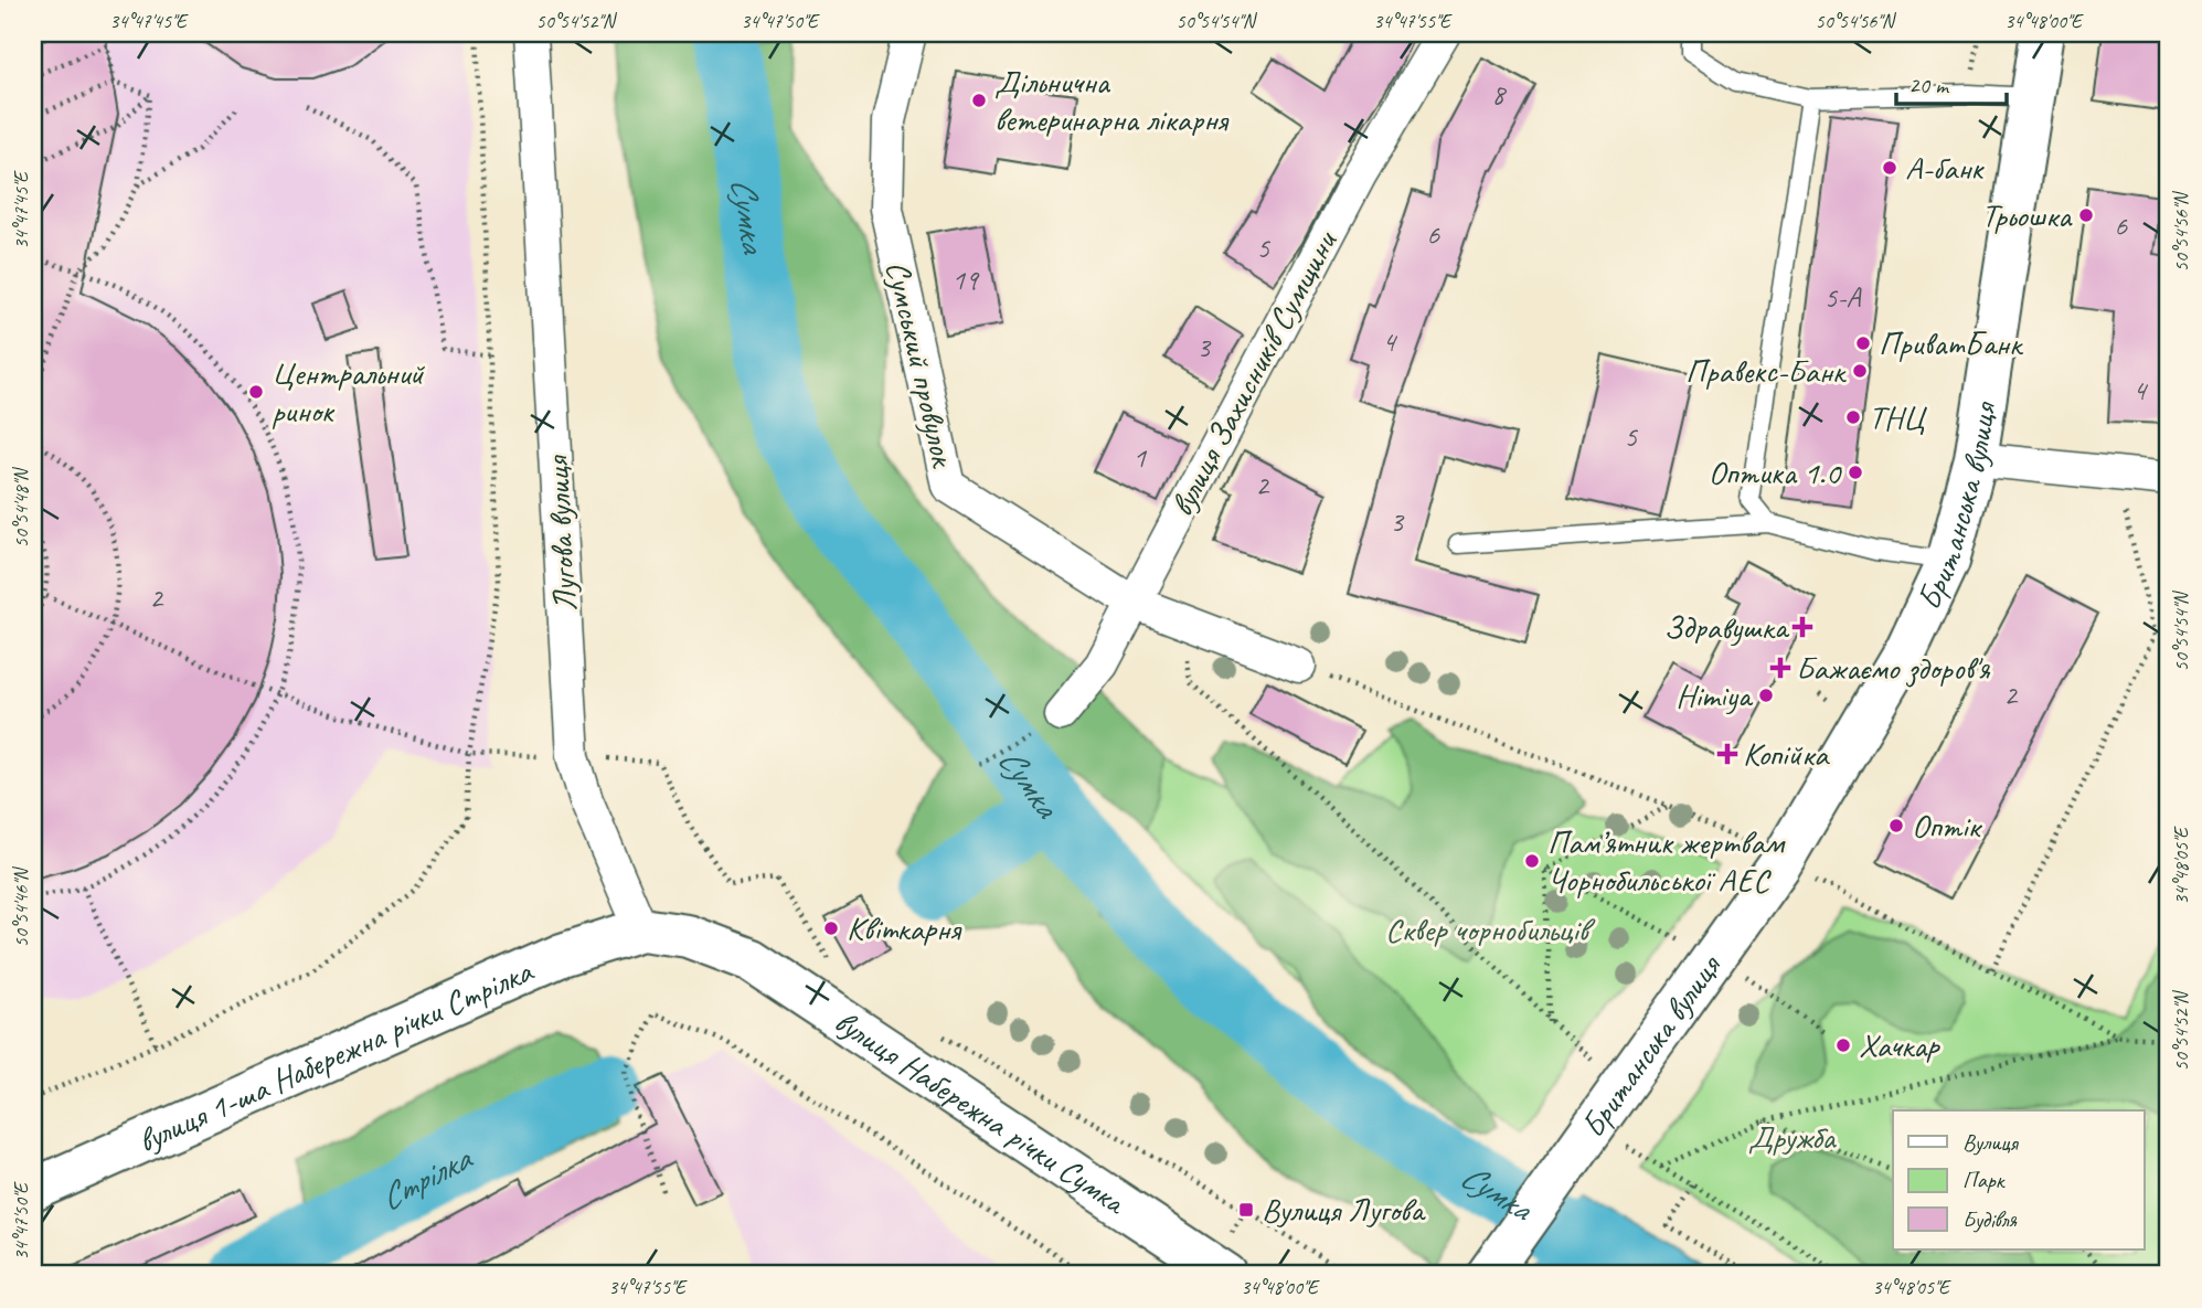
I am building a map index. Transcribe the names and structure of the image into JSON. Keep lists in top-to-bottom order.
{
  "streets": {
    "main road": ["Британська вулиця", "вулиця 1-ша Набережна річки Стрілка", "вулиця Набережна річки Сумка"],
    "street": ["Сумський провулок", "вулиця Захисників Сумщини", "Лугова вулиця"]
  },
  "crossings": [
    ["Сумський провулок", "вулиця Захисників Сумщини"],
    ["Лугова вулиця", "вулиця 1-ша Набережна річки Стрілка"],
    ["Лугова вулиця", "вулиця Набережна річки Сумка"],
    ["вулиця 1-ша Набережна річки Стрілка", "вулиця Набережна річки Сумка"]
  ],
  "water": ["Сумка", "Стрілка"],
  "parks": ["Сквер чорнобильців", "Дружба"],
  "places": {
    "other": [
      "Дільнична ветеринарна лікарня",
      "А-банк",
      "Трьошка",
      "ПриватБанк",
      "Правекс-Банк",
      "Центральний ринок",
      "ТНЦ",
      "Оптика 1.0",
      "Himiya",
      "Оптік",
      "Пам’ятник жертвам Чорнобильської АЕС",
      "Квіткарня",
      "Хачкар"
    ],
    "health": ["Здравушка", "Бажаємо здоров'я", "Копійка"],
    "transit": ["Вулиця Лугова"]
  },
  "house_numbers": [
    "8",
    "6",
    "6",
    "5",
    "19",
    "5-А",
    "4",
    "3",
    "4",
    "5",
    "1",
    "2",
    "3",
    "2",
    "2"
  ],
  "legend": ["Вулиця", "Парк", "Будівля"],
  "scale_bar": "20 m",
  "coordinates": [
    "34°47'45\"E",
    "50°54'52\"N",
    "34°47'50\"E",
    "50°54'54\"N",
    "34°47'55\"E",
    "50°54'56\"N",
    "34°48'00\"E",
    "50°54'48\"N",
    "34°48'05\"E",
    "50°54'46\"N"
  ]
}
